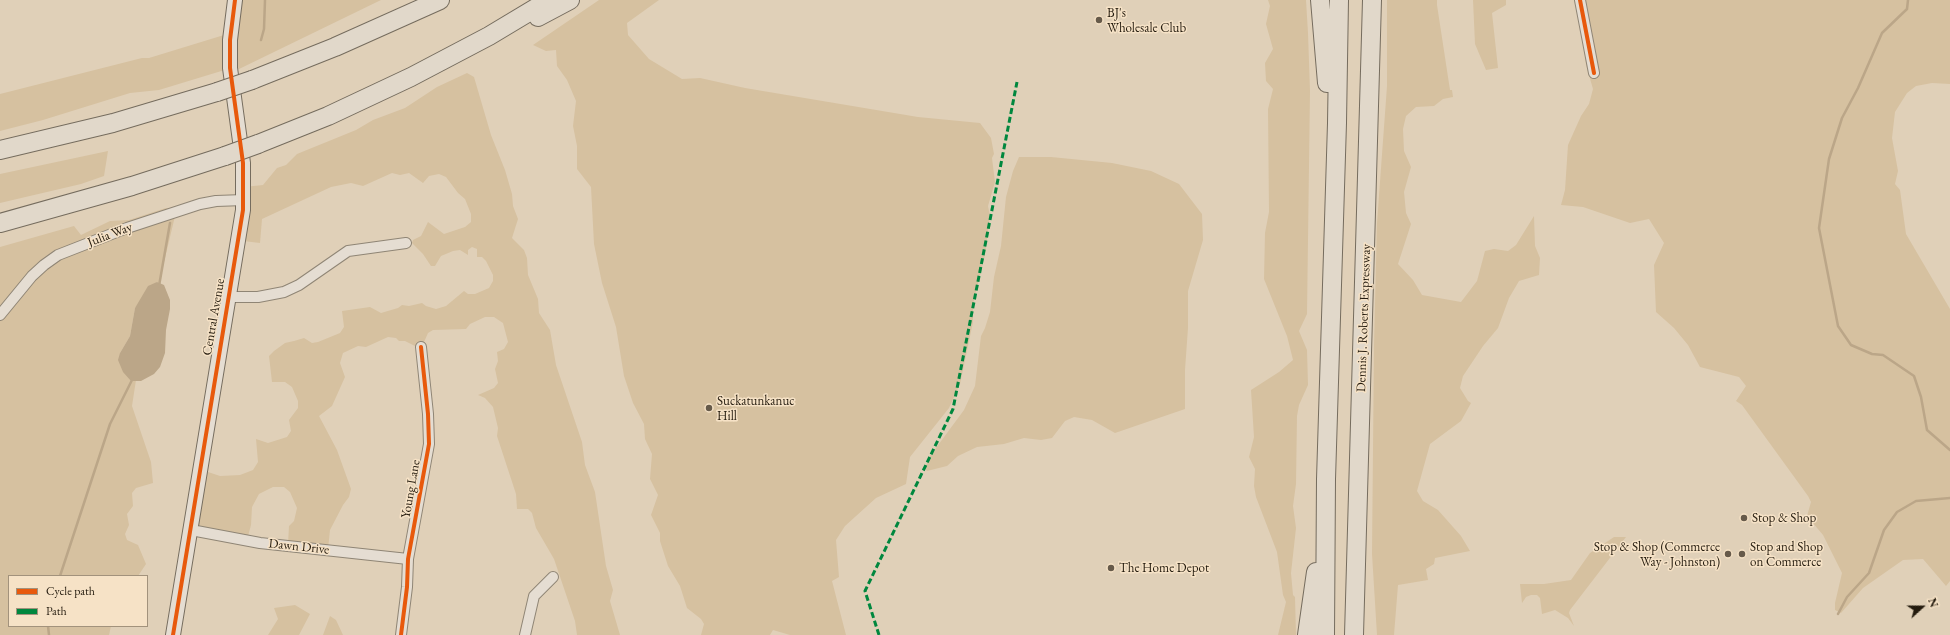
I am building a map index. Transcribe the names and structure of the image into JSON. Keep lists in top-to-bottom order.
{
  "streets": {
    "highway": ["Dennis J. Roberts Expressway"],
    "street": [
      "Julia Way",
      "Central Avenue",
      "Young Lane",
      "Dawn Drive"
    ]
  },
  "crossings": [
    ["Julia Way", "Central Avenue"],
    ["Central Avenue", "Dawn Drive"],
    ["Young Lane", "Dawn Drive"]
  ],
  "places": [
    "BJ's Wholesale Club",
    "Suckatunkanuc Hill",
    "Stop & Shop",
    "Stop & Shop (Commerce Way - Johnston)",
    "Stop and Shop on Commerce",
    "The Home Depot"
  ],
  "legend": ["Cycle path", "Path"],
  "north": "right"
}
